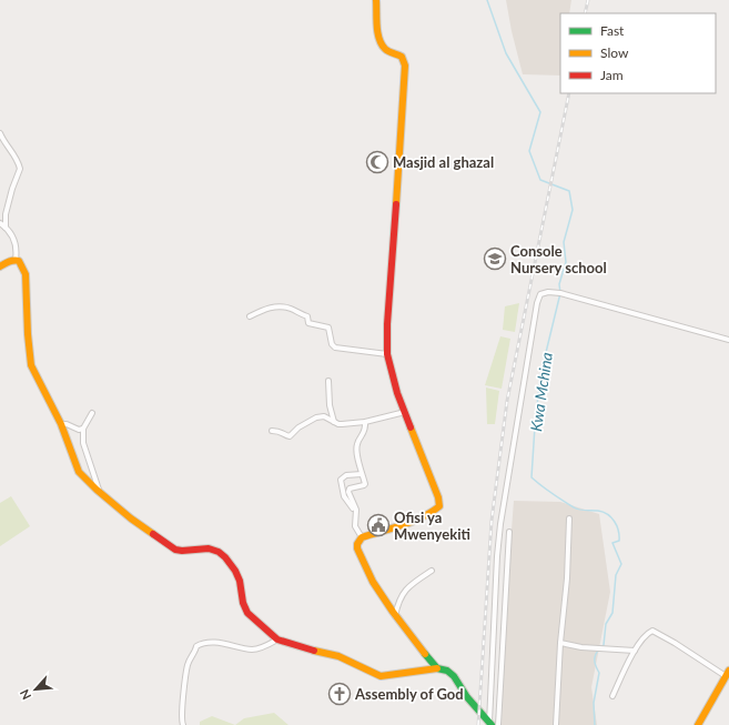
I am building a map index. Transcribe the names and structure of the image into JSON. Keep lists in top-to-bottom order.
{
  "water": ["Kwa Mchina"],
  "places": {
    "mosque": ["Masjid al ghazal"],
    "school or university": ["Console Nursery school"],
    "public building": ["Ofisi ya Mwenyekiti"],
    "church": ["Assembly of God"]
  },
  "legend": ["Fast", "Slow", "Jam"],
  "north": "bottom left"
}
